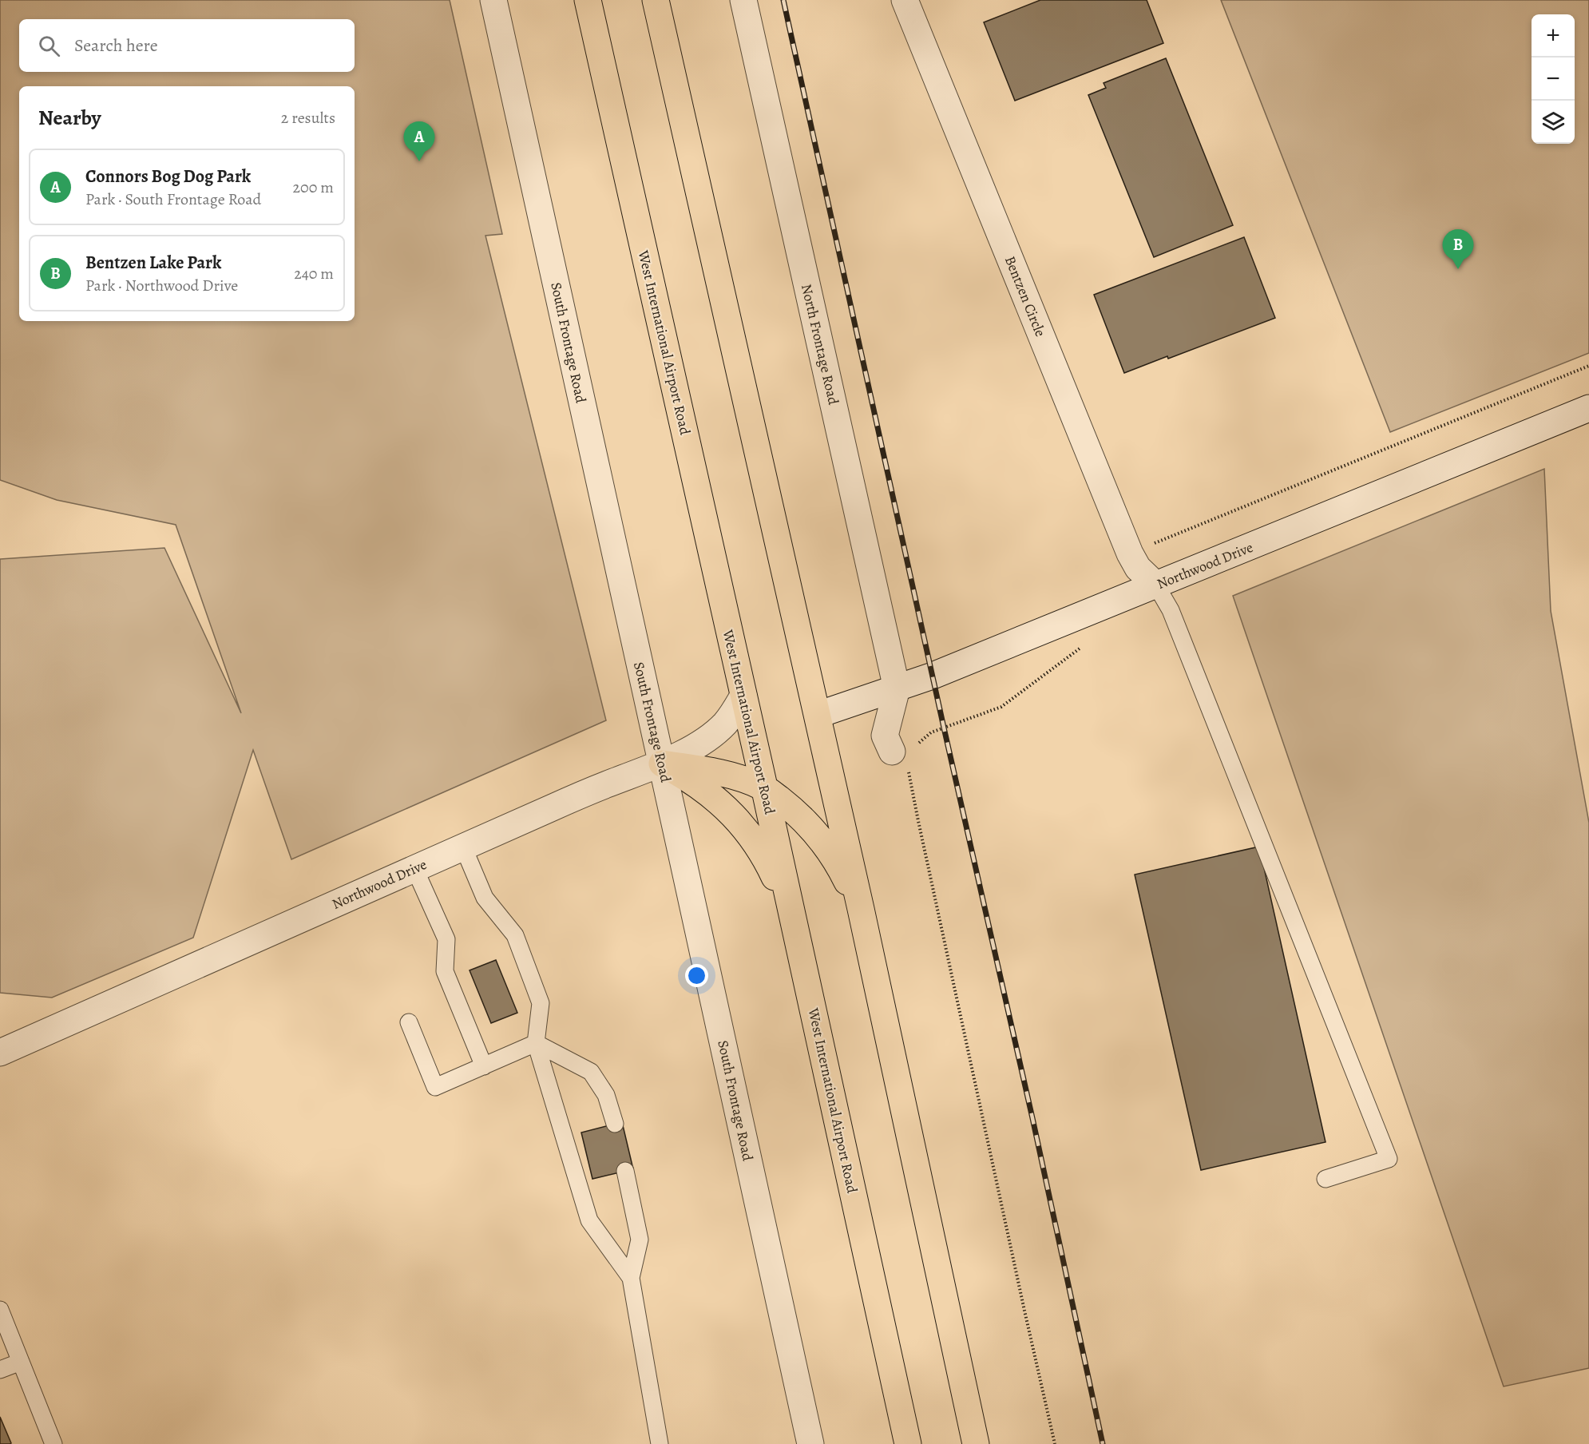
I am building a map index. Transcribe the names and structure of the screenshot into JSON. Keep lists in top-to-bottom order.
{
  "streets": {
    "main road": ["West International Airport Road"],
    "street": [
      "Bentzen Circle",
      "South Frontage Road",
      "North Frontage Road",
      "Northwood Drive"
    ]
  },
  "crossings": [
    ["Bentzen Circle", "Northwood Drive"],
    ["South Frontage Road", "Northwood Drive"],
    ["West International Airport Road", "Northwood Drive"],
    ["North Frontage Road", "Northwood Drive"]
  ],
  "page": {
    "map_buttons": ["+", "−"],
    "search": "Search here",
    "heading": ["Nearby", "2 results"],
    "pins": ["A", "B"],
    "list": [
      {
        "mark": "A",
        "name": "Connors Bog Dog Park",
        "note": "Park · South Frontage Road",
        "value": "200 m"
      },
      {
        "mark": "B",
        "name": "Bentzen Lake Park",
        "note": "Park · Northwood Drive",
        "value": "240 m"
      }
    ]
  }
}
